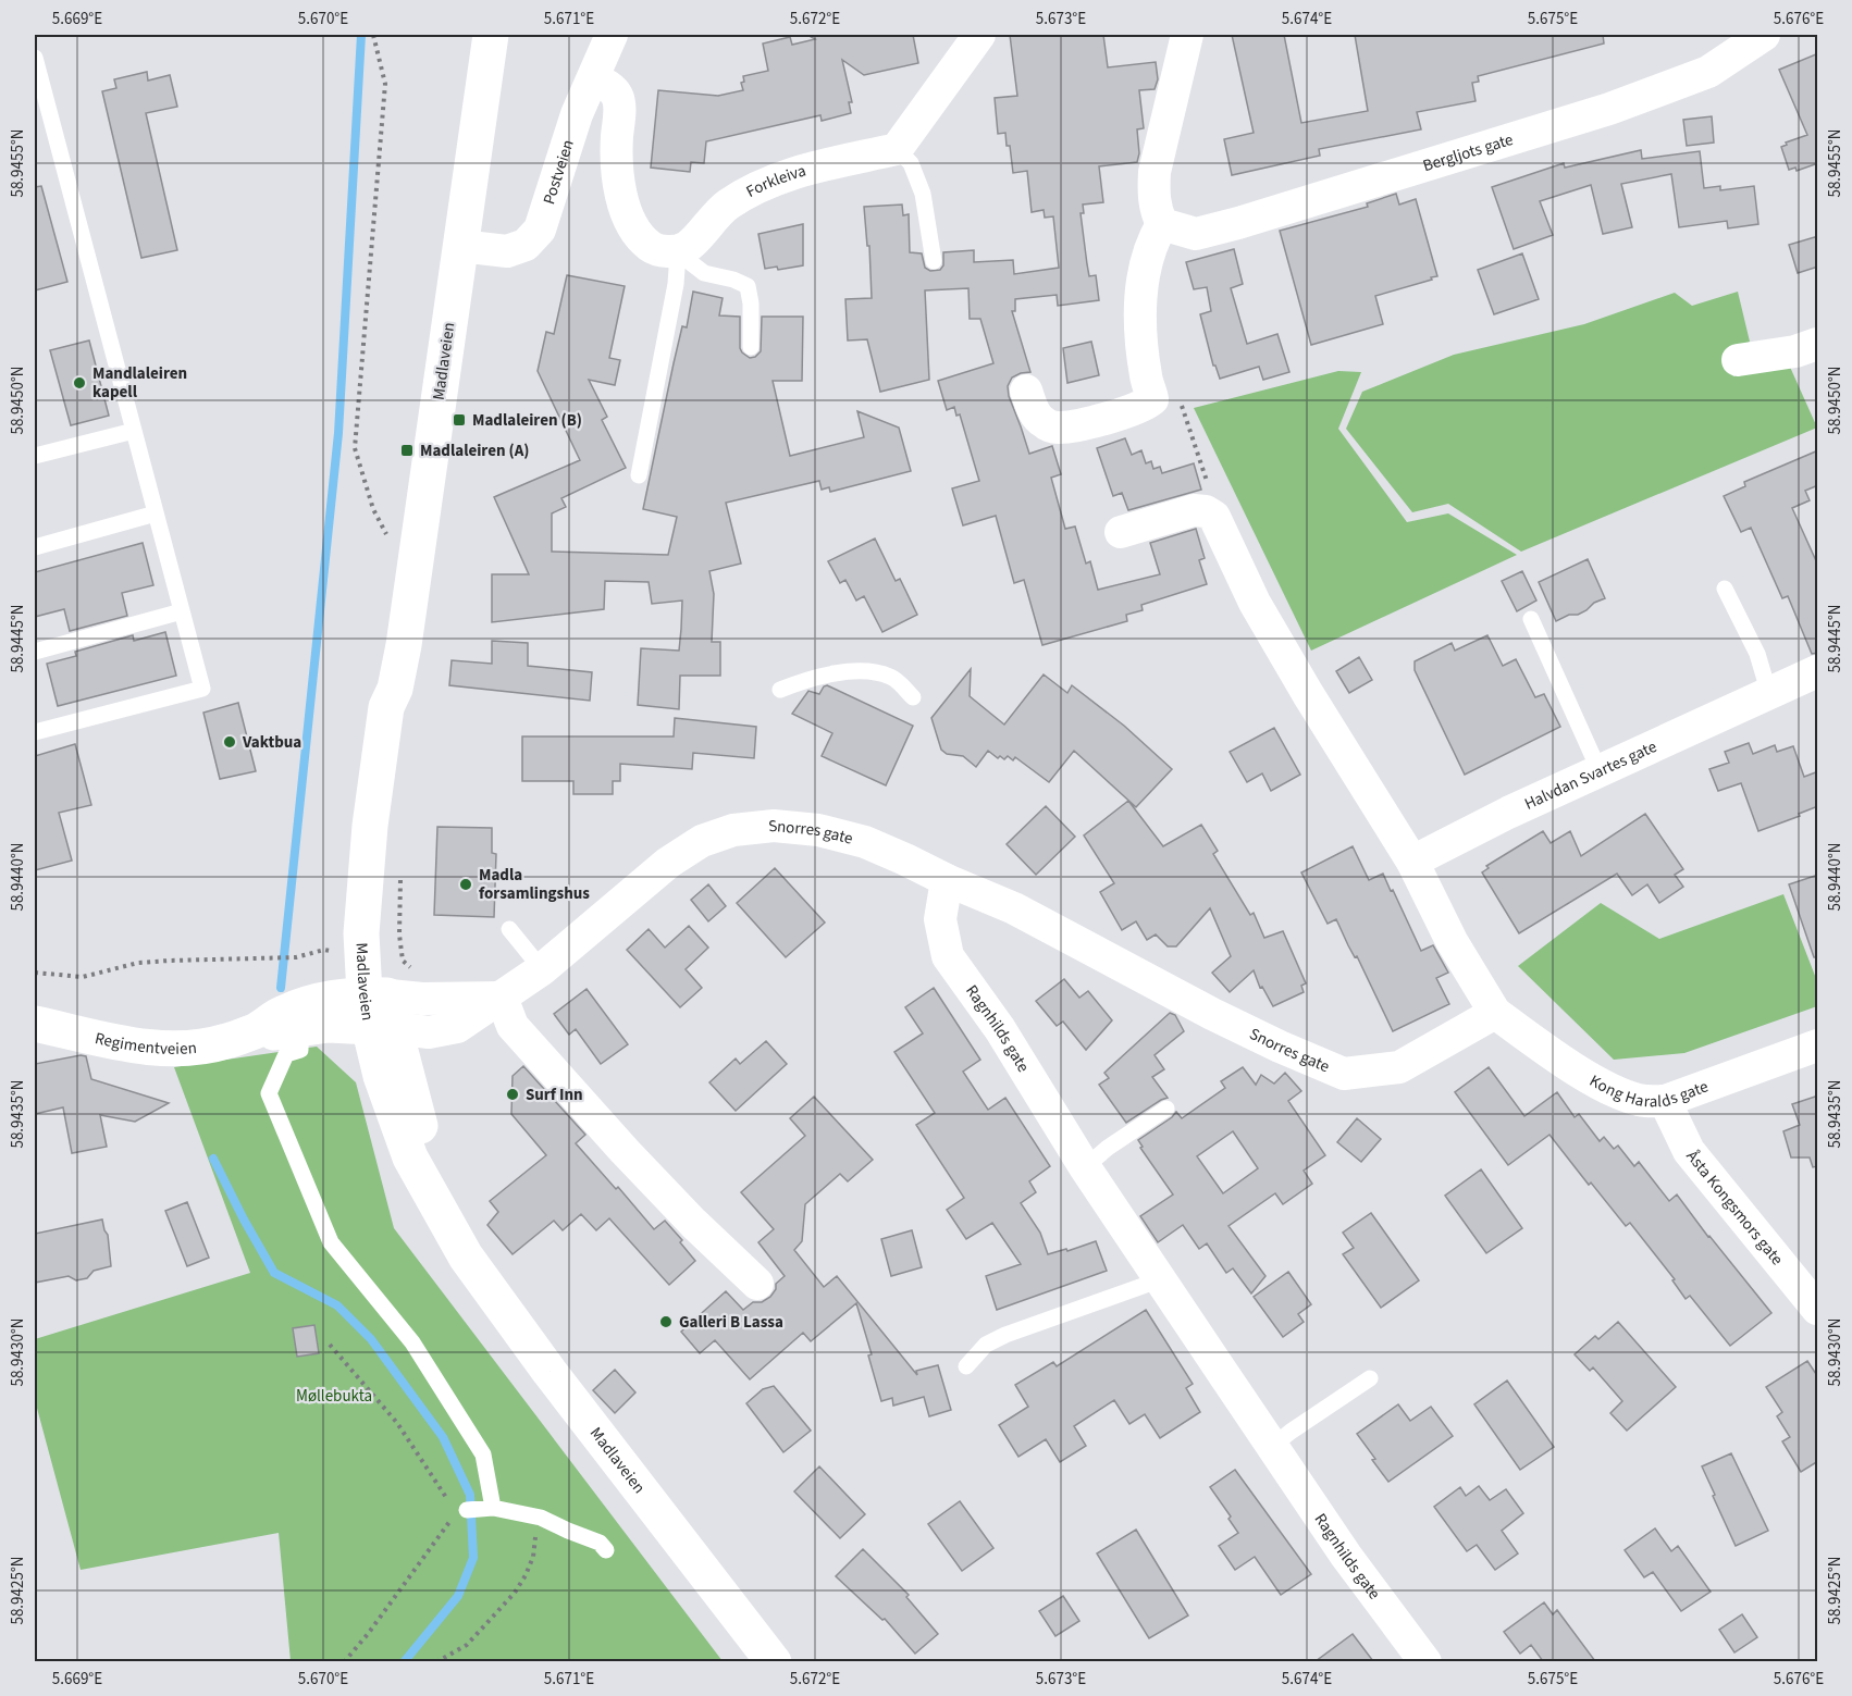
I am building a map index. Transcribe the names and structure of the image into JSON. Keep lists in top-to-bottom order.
{
  "streets": {
    "main road": ["Madlaveien", "Regimentveien"],
    "street": [
      "Bergljots gate",
      "Postveien",
      "Forkleiva",
      "Halvdan Svartes gate",
      "Snorres gate",
      "Ragnhilds gate",
      "Kong Haralds gate",
      "Åsta Kongsmors gate"
    ]
  },
  "crossings": [
    ["Postveien", "Madlaveien"],
    ["Madlaveien", "Snorres gate"],
    ["Madlaveien", "Regimentveien"],
    ["Snorres gate", "Ragnhilds gate"],
    ["Snorres gate", "Regimentveien"],
    ["Snorres gate", "Kong Haralds gate"],
    ["Kong Haralds gate", "Åsta Kongsmors gate"]
  ],
  "parks": ["Møllebukta"],
  "places": {
    "other": [
      "Mandlaleiren kapell",
      "Vaktbua",
      "Madla forsamlingshus",
      "Surf Inn",
      "Galleri B Lassa"
    ],
    "transit": ["Madlaleiren (B)", "Madlaleiren (A)"]
  },
  "coordinates": [
    "5.669°E",
    "5.670°E",
    "5.671°E",
    "5.672°E",
    "5.673°E",
    "5.674°E",
    "5.675°E",
    "5.676°E",
    "58.9455°N",
    "58.9450°N",
    "58.9445°N",
    "58.9440°N",
    "58.9435°N",
    "58.9430°N",
    "58.9425°N"
  ]
}
